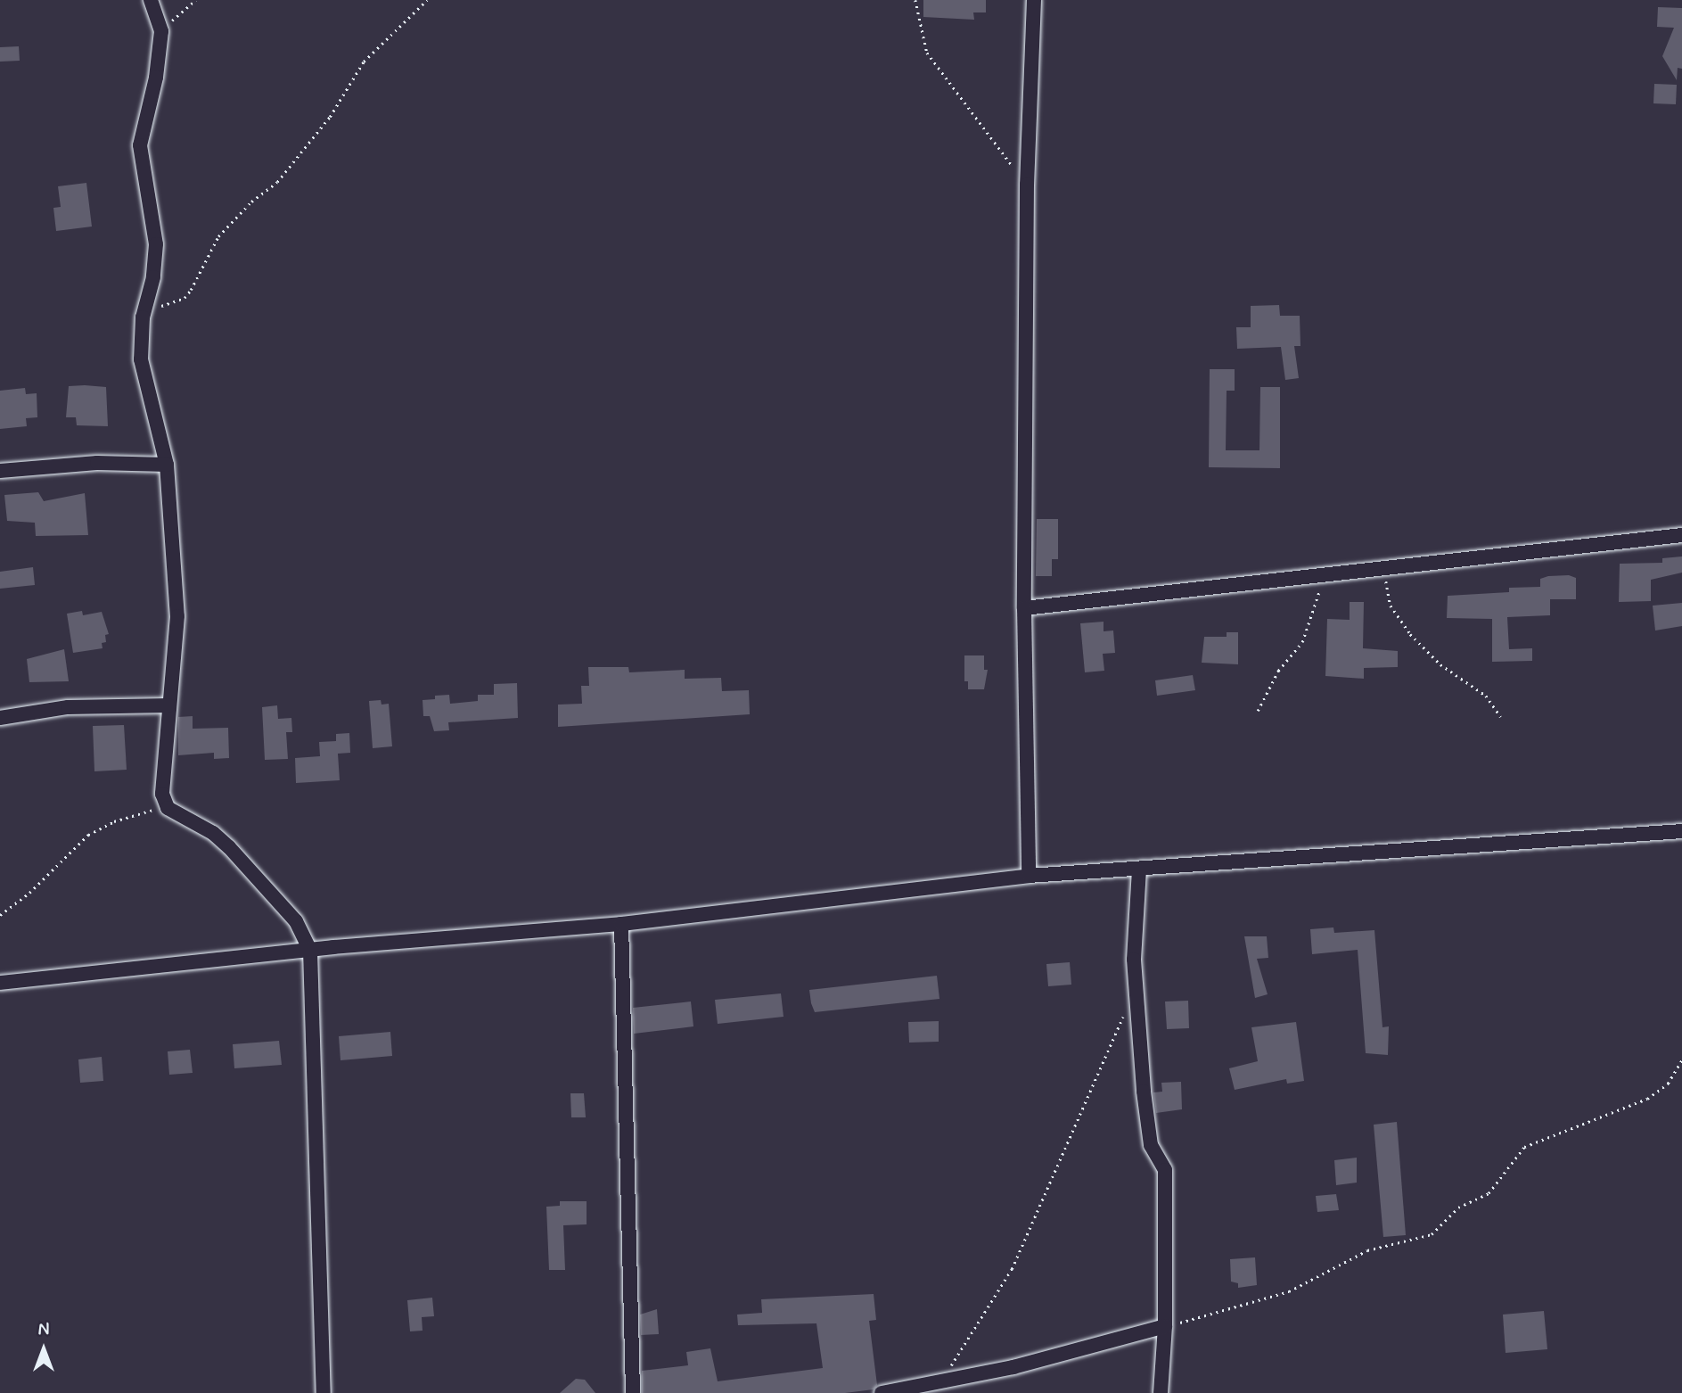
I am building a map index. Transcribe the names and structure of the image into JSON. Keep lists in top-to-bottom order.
{
  "north": "top"
}
